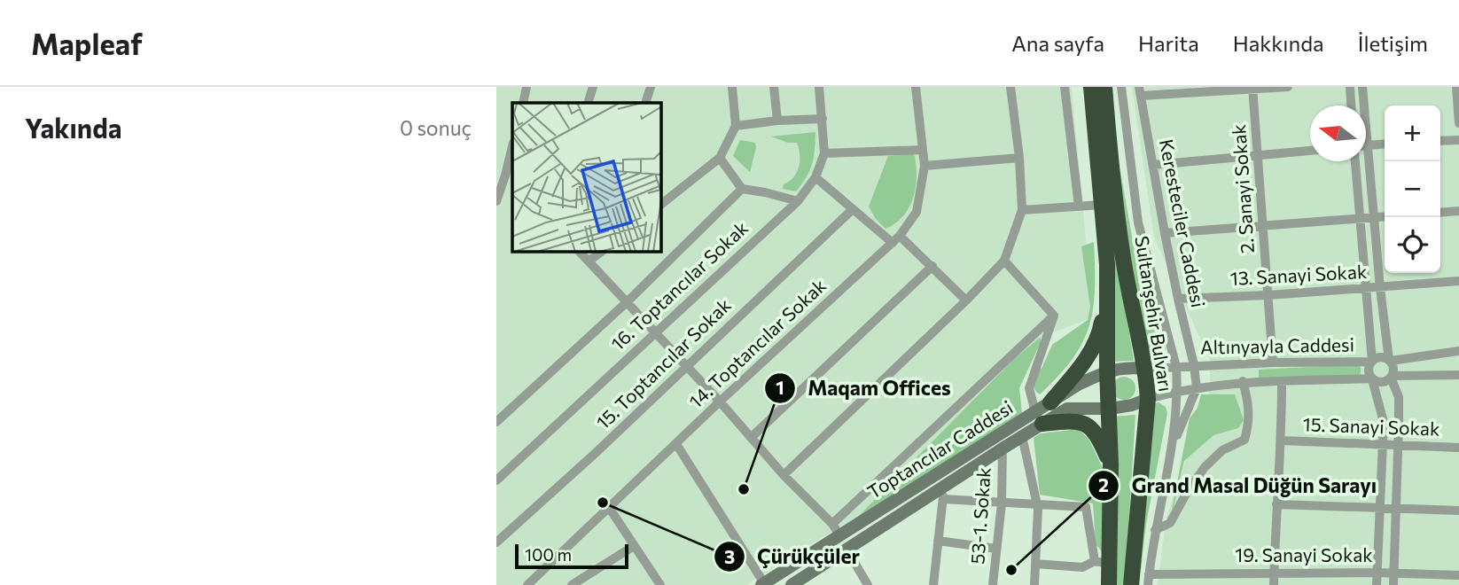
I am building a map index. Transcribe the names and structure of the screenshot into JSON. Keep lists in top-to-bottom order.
{
  "streets": {
    "highway": ["Sultanşehir Bulvarı"],
    "street": [
      "2. Sanayi Sokak",
      "Keresteciler Caddesi",
      "13. Sanayi Sokak",
      "16. Toptancılar Sokak",
      "14. Toptancılar Sokak",
      "Altınyayla Caddesi",
      "15. Toptancılar Sokak",
      "15. Sanayi Sokak",
      "Toptancılar Caddesi",
      "53-1. Sokak",
      "19. Sanayi Sokak"
    ]
  },
  "crossings": [
    ["2. Sanayi Sokak", "13. Sanayi Sokak"],
    ["2. Sanayi Sokak", "Altınyayla Caddesi"],
    ["Keresteciler Caddesi", "13. Sanayi Sokak"],
    ["Keresteciler Caddesi", "Altınyayla Caddesi"],
    ["Sultanşehir Bulvarı", "Altınyayla Caddesi"],
    ["Sultanşehir Bulvarı", "Toptancılar Caddesi"],
    ["Altınyayla Caddesi", "Toptancılar Caddesi"],
    ["Toptancılar Caddesi", "53-1. Sokak"]
  ],
  "places": ["Maqam Offices", "Çürükçüler", "Grand Masal Düğün Sarayı"],
  "scale_bar": "100 m",
  "north": "left",
  "page": {
    "header": "Mapleaf",
    "nav": [
      "Ana sayfa",
      "Harita",
      "Hakkında",
      "İletişim"
    ],
    "heading": ["Yakında", "0 sonuç"],
    "map_buttons": ["+", "−"],
    "scale": "100 m"
  }
}
